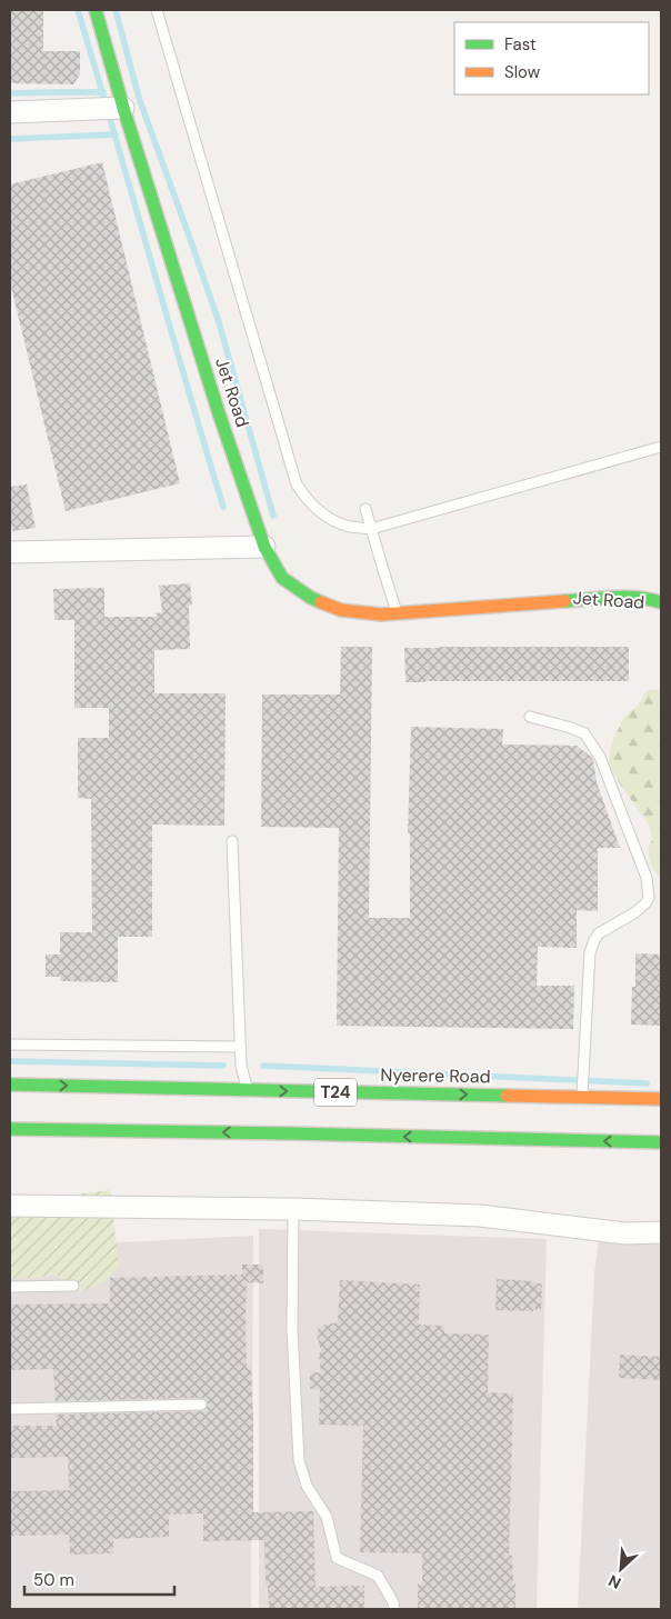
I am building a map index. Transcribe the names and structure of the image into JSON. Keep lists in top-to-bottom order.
{
  "streets": {
    "main road": ["Jet Road", "Nyerere Road", "T24"]
  },
  "legend": ["Fast", "Slow"],
  "scale_bar": "50 m",
  "north": "bottom left"
}
